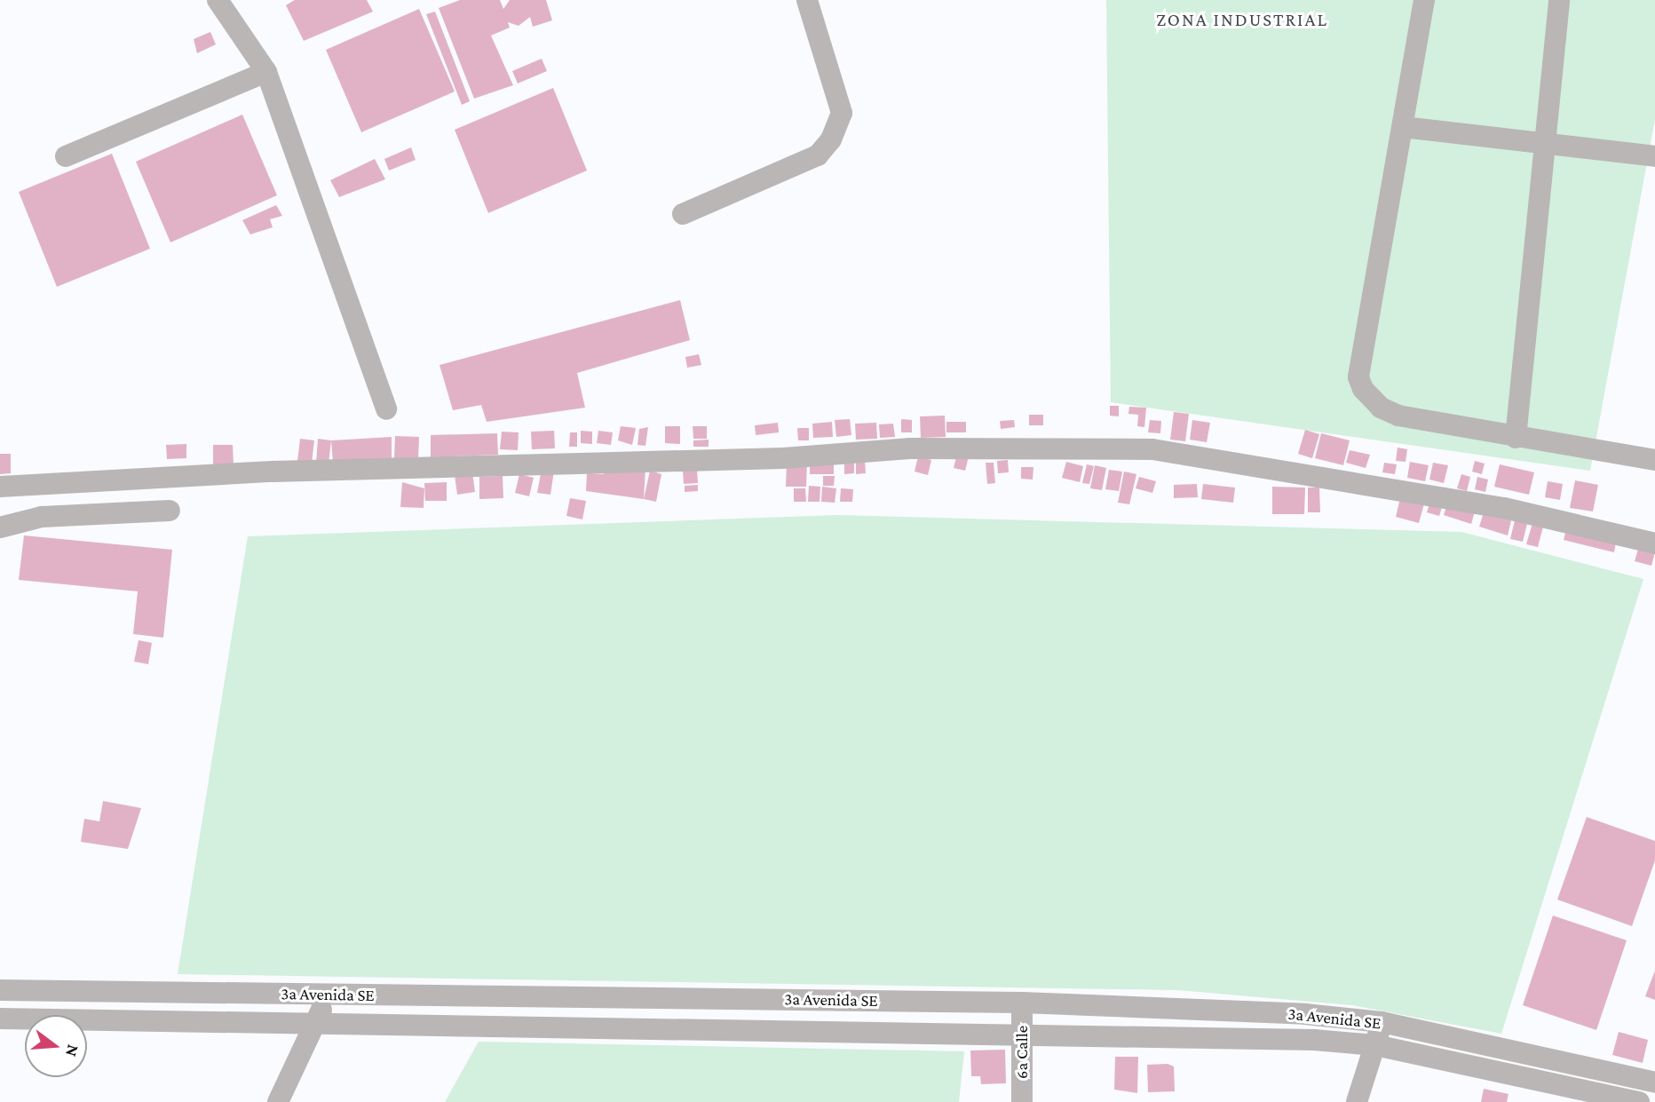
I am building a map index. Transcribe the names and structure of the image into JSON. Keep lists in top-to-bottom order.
{
  "streets": {
    "street": ["3a Avenida SE", "6a Calle"]
  },
  "crossings": [
    ["3a Avenida SE", "6a Calle"]
  ],
  "districts": ["ZONA INDUSTRIAL"],
  "north": "right"
}
